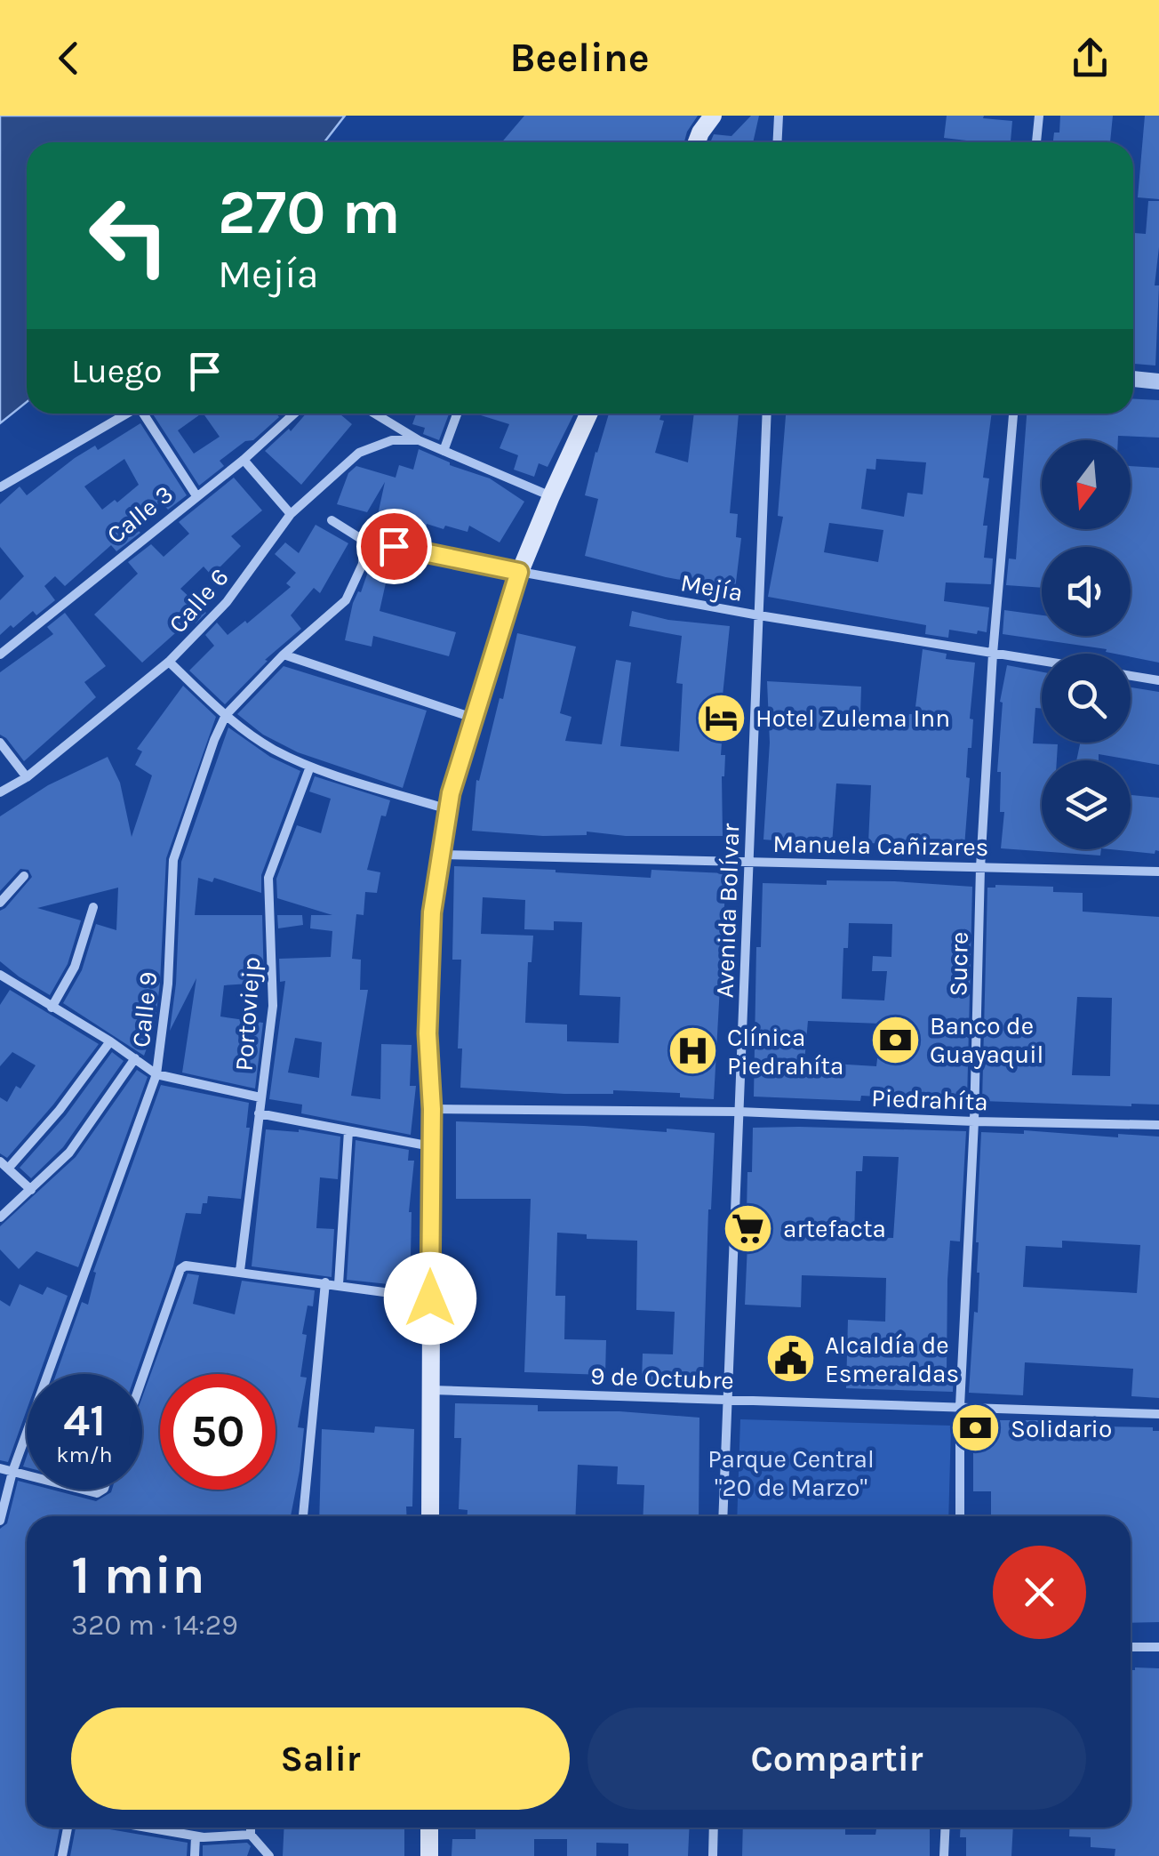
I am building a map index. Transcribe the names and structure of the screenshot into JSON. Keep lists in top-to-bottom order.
{
  "streets": {
    "street": [
      "Calle 3",
      "Mejía",
      "Calle 6",
      "Manuela Cañizares",
      "Avenida Bolívar",
      "Sucre",
      "Calle 9",
      "Portoviejp",
      "Piedrahíta",
      "9 de Octubre"
    ]
  },
  "crossings": [
    ["Mejía", "Avenida Bolívar"],
    ["Mejía", "Sucre"],
    ["Mejía", "Calle 9"],
    ["Manuela Cañizares", "Avenida Bolívar"],
    ["Manuela Cañizares", "Sucre"],
    ["Avenida Bolívar", "Piedrahíta"],
    ["Avenida Bolívar", "9 de Octubre"],
    ["Sucre", "Piedrahíta"],
    ["Sucre", "9 de Octubre"]
  ],
  "parks": ["Parque Central \"20 de Marzo\""],
  "places": {
    "hotel": ["Hotel Zulema Inn"],
    "bank": ["Banco de Guayaquil", "Solidario"],
    "hospital": ["Clínica Piedrahíta"],
    "supermarket": ["artefacta"],
    "public building": ["Alcaldía de Esmeraldas"]
  },
  "north": "bottom",
  "page": {
    "header": "Beeline",
    "turn": ["270 m", "Mejía"],
    "then": "Luego",
    "speed": "41 km/h",
    "limit": "50",
    "heading": ["1 min", "320 m · 14:29"],
    "buttons": ["Salir", "Compartir"]
  }
}
